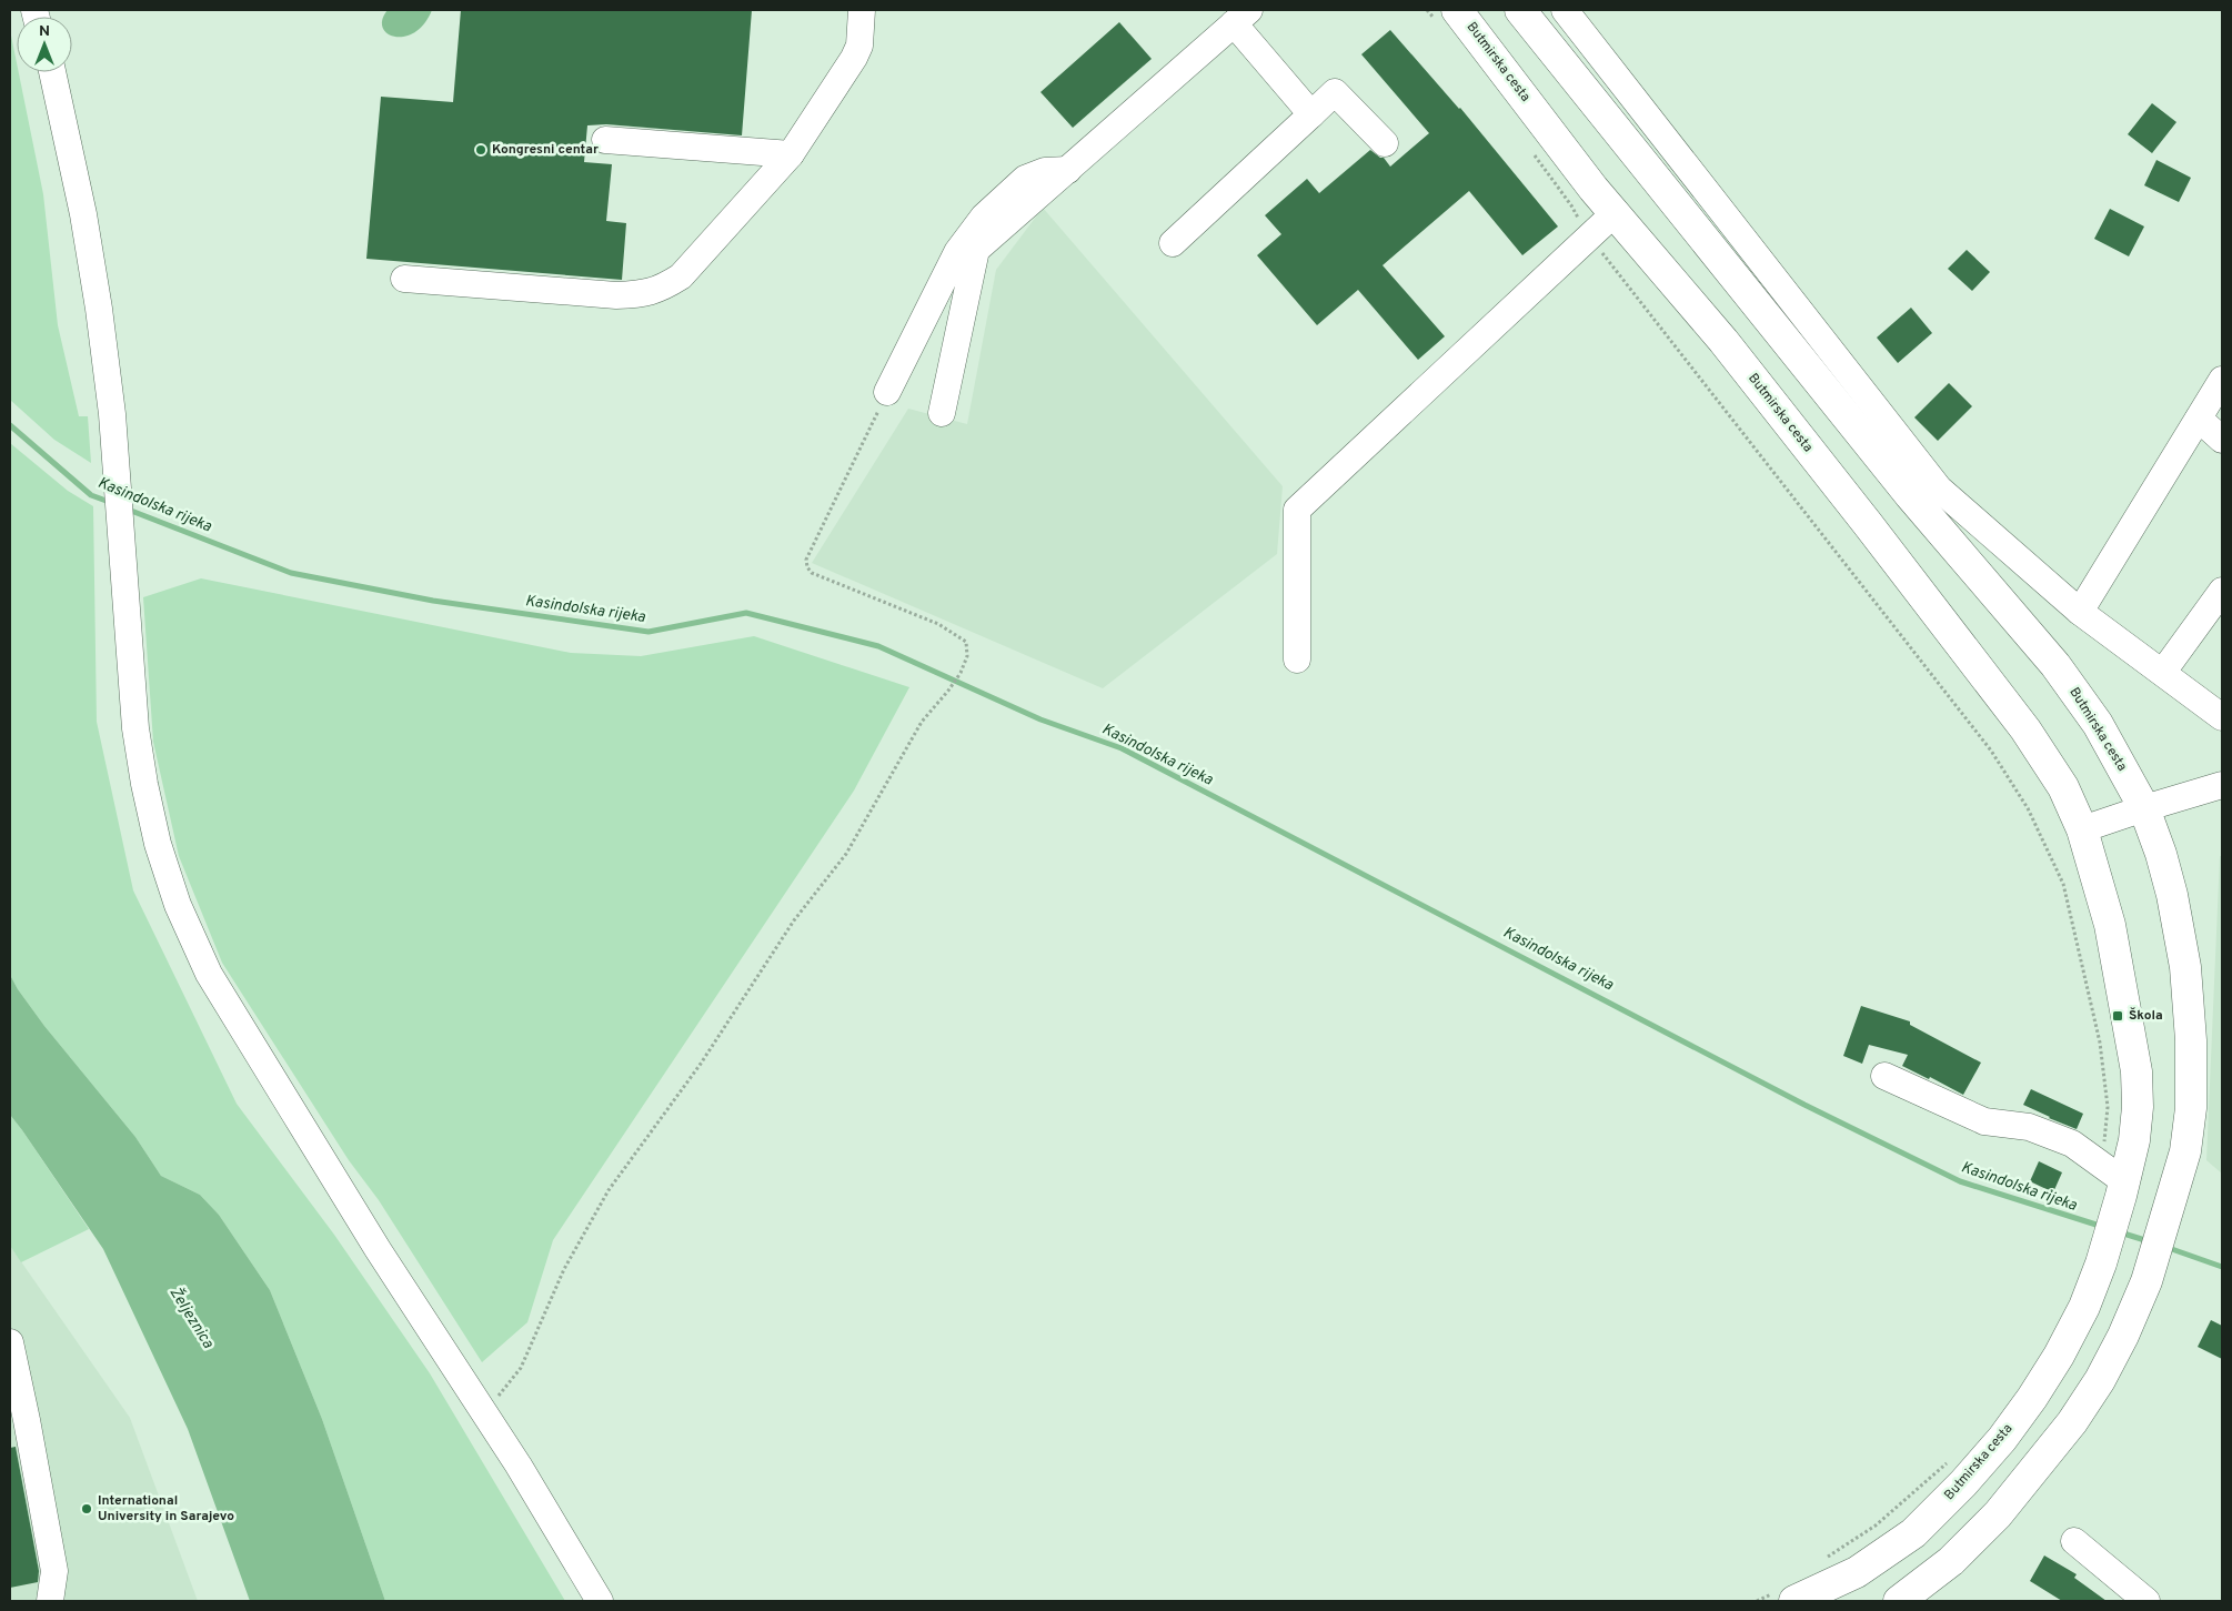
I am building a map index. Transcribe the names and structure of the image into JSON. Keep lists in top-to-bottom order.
{
  "streets": {
    "main road": ["Butmirska cesta"]
  },
  "water": ["Kasindolska rijeka", "Željeznica"],
  "places": {
    "other": ["Kongresni centar", "International University in Sarajevo"],
    "transit": ["Škola"]
  },
  "north": "top"
}
